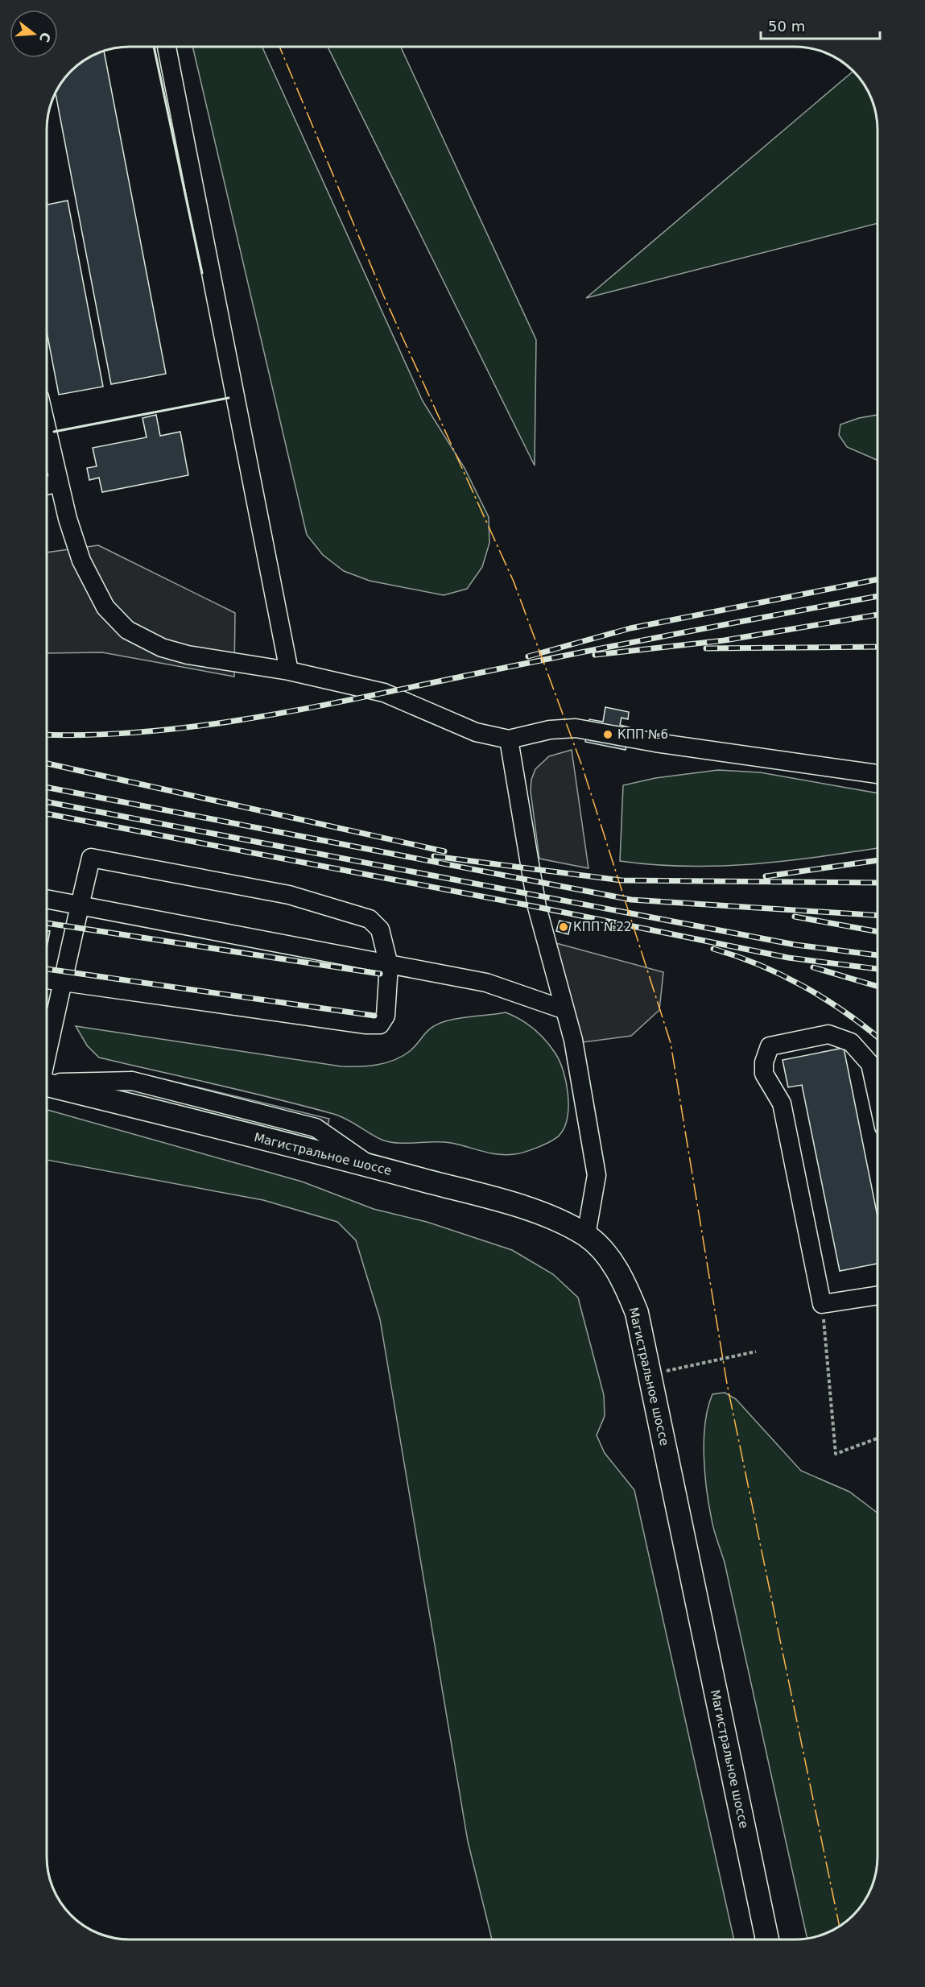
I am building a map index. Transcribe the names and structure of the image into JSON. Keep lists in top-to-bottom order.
{
  "streets": {
    "main road": ["Магистральное шоссе"]
  },
  "places": ["КПП №6", "КПП №22"],
  "scale_bar": "50 m",
  "north": "right"
}
